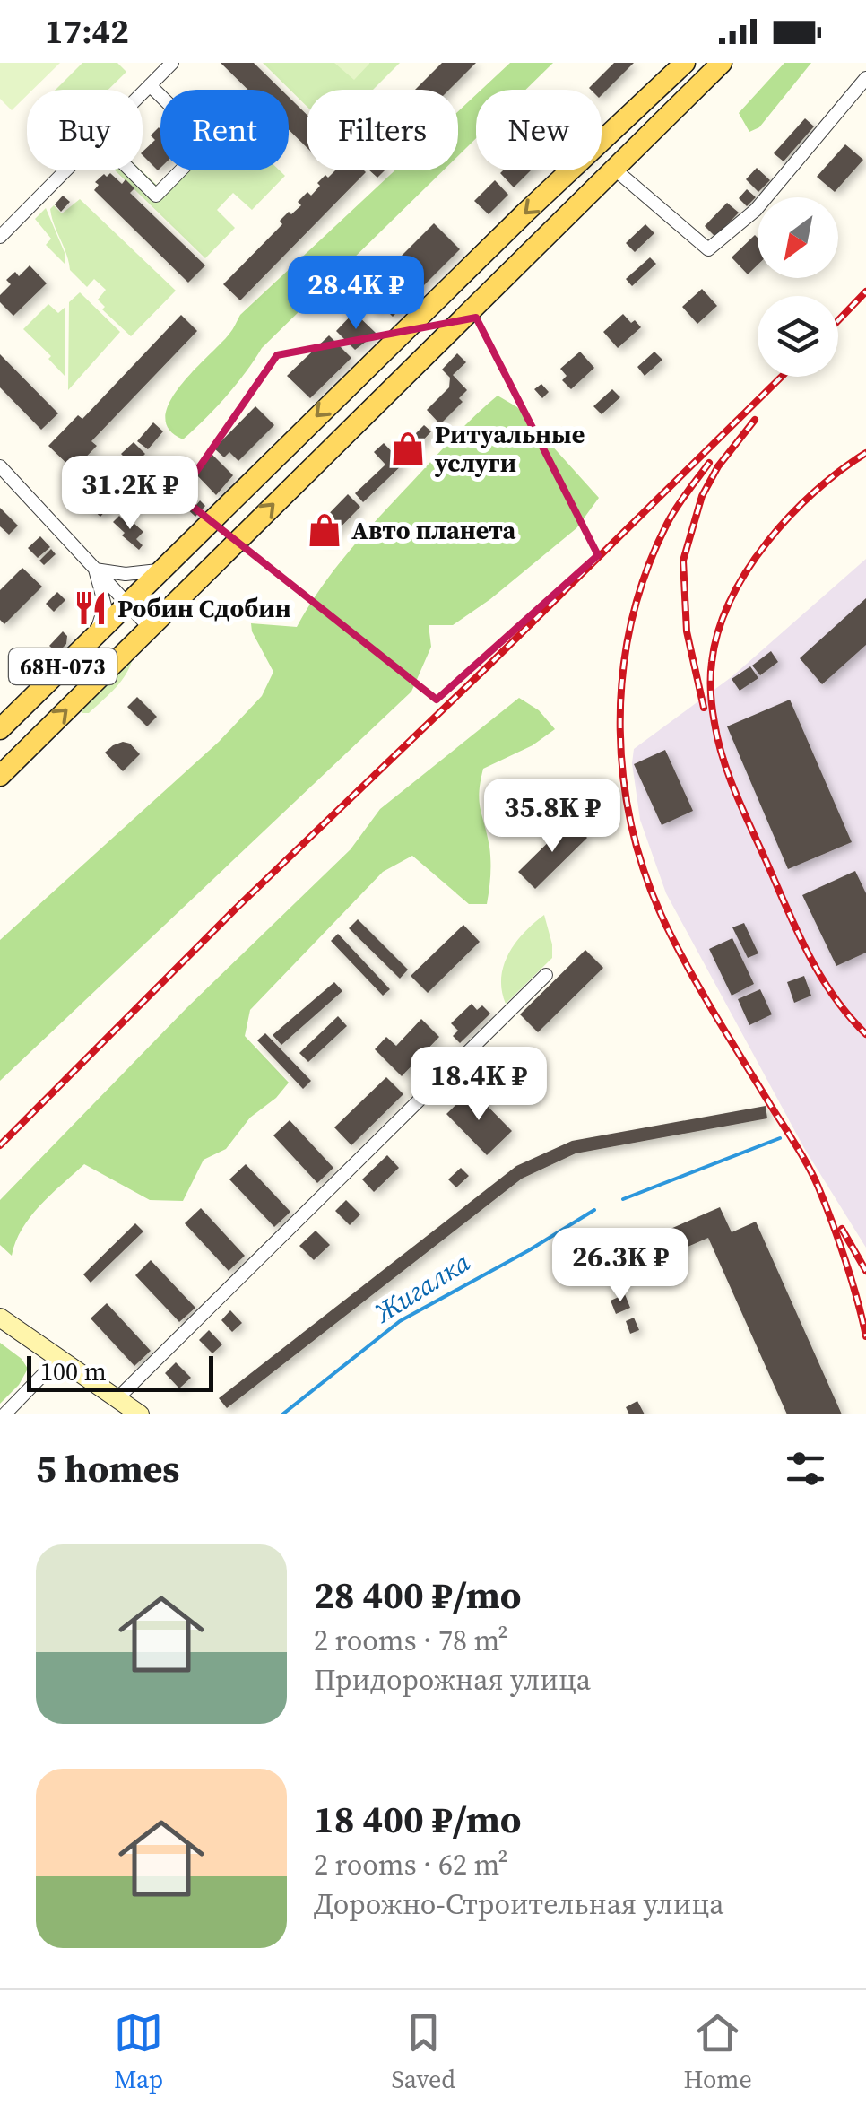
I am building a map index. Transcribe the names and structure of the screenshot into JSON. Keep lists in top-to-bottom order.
{
  "streets": {
    "main road": ["68Н-073"]
  },
  "water": ["Жигалка"],
  "places": {
    "shop": ["Ритуальные услуги", "Авто планета"],
    "restaurant": ["Робин Сдобин"]
  },
  "scale_bar": "100 m",
  "north": "bottom left",
  "page": {
    "status": "17:42",
    "chip": [
      "Buy",
      "Rent",
      "Filters",
      "New"
    ],
    "price": [
      "28.4K ₽",
      "31.2K ₽",
      "35.8K ₽",
      "18.4K ₽",
      "26.3K ₽"
    ],
    "scale": "100 m",
    "heading": "5 homes",
    "list": [
      {
        "name": "28 400 ₽/mo",
        "note": "2 rooms · 78 m² · Придорожная улица"
      },
      {
        "name": "18 400 ₽/mo",
        "note": "2 rooms · 62 m² · Дорожно-Строительная улица"
      }
    ],
    "tabs": ["Map", "Saved", "Home"]
  }
}
